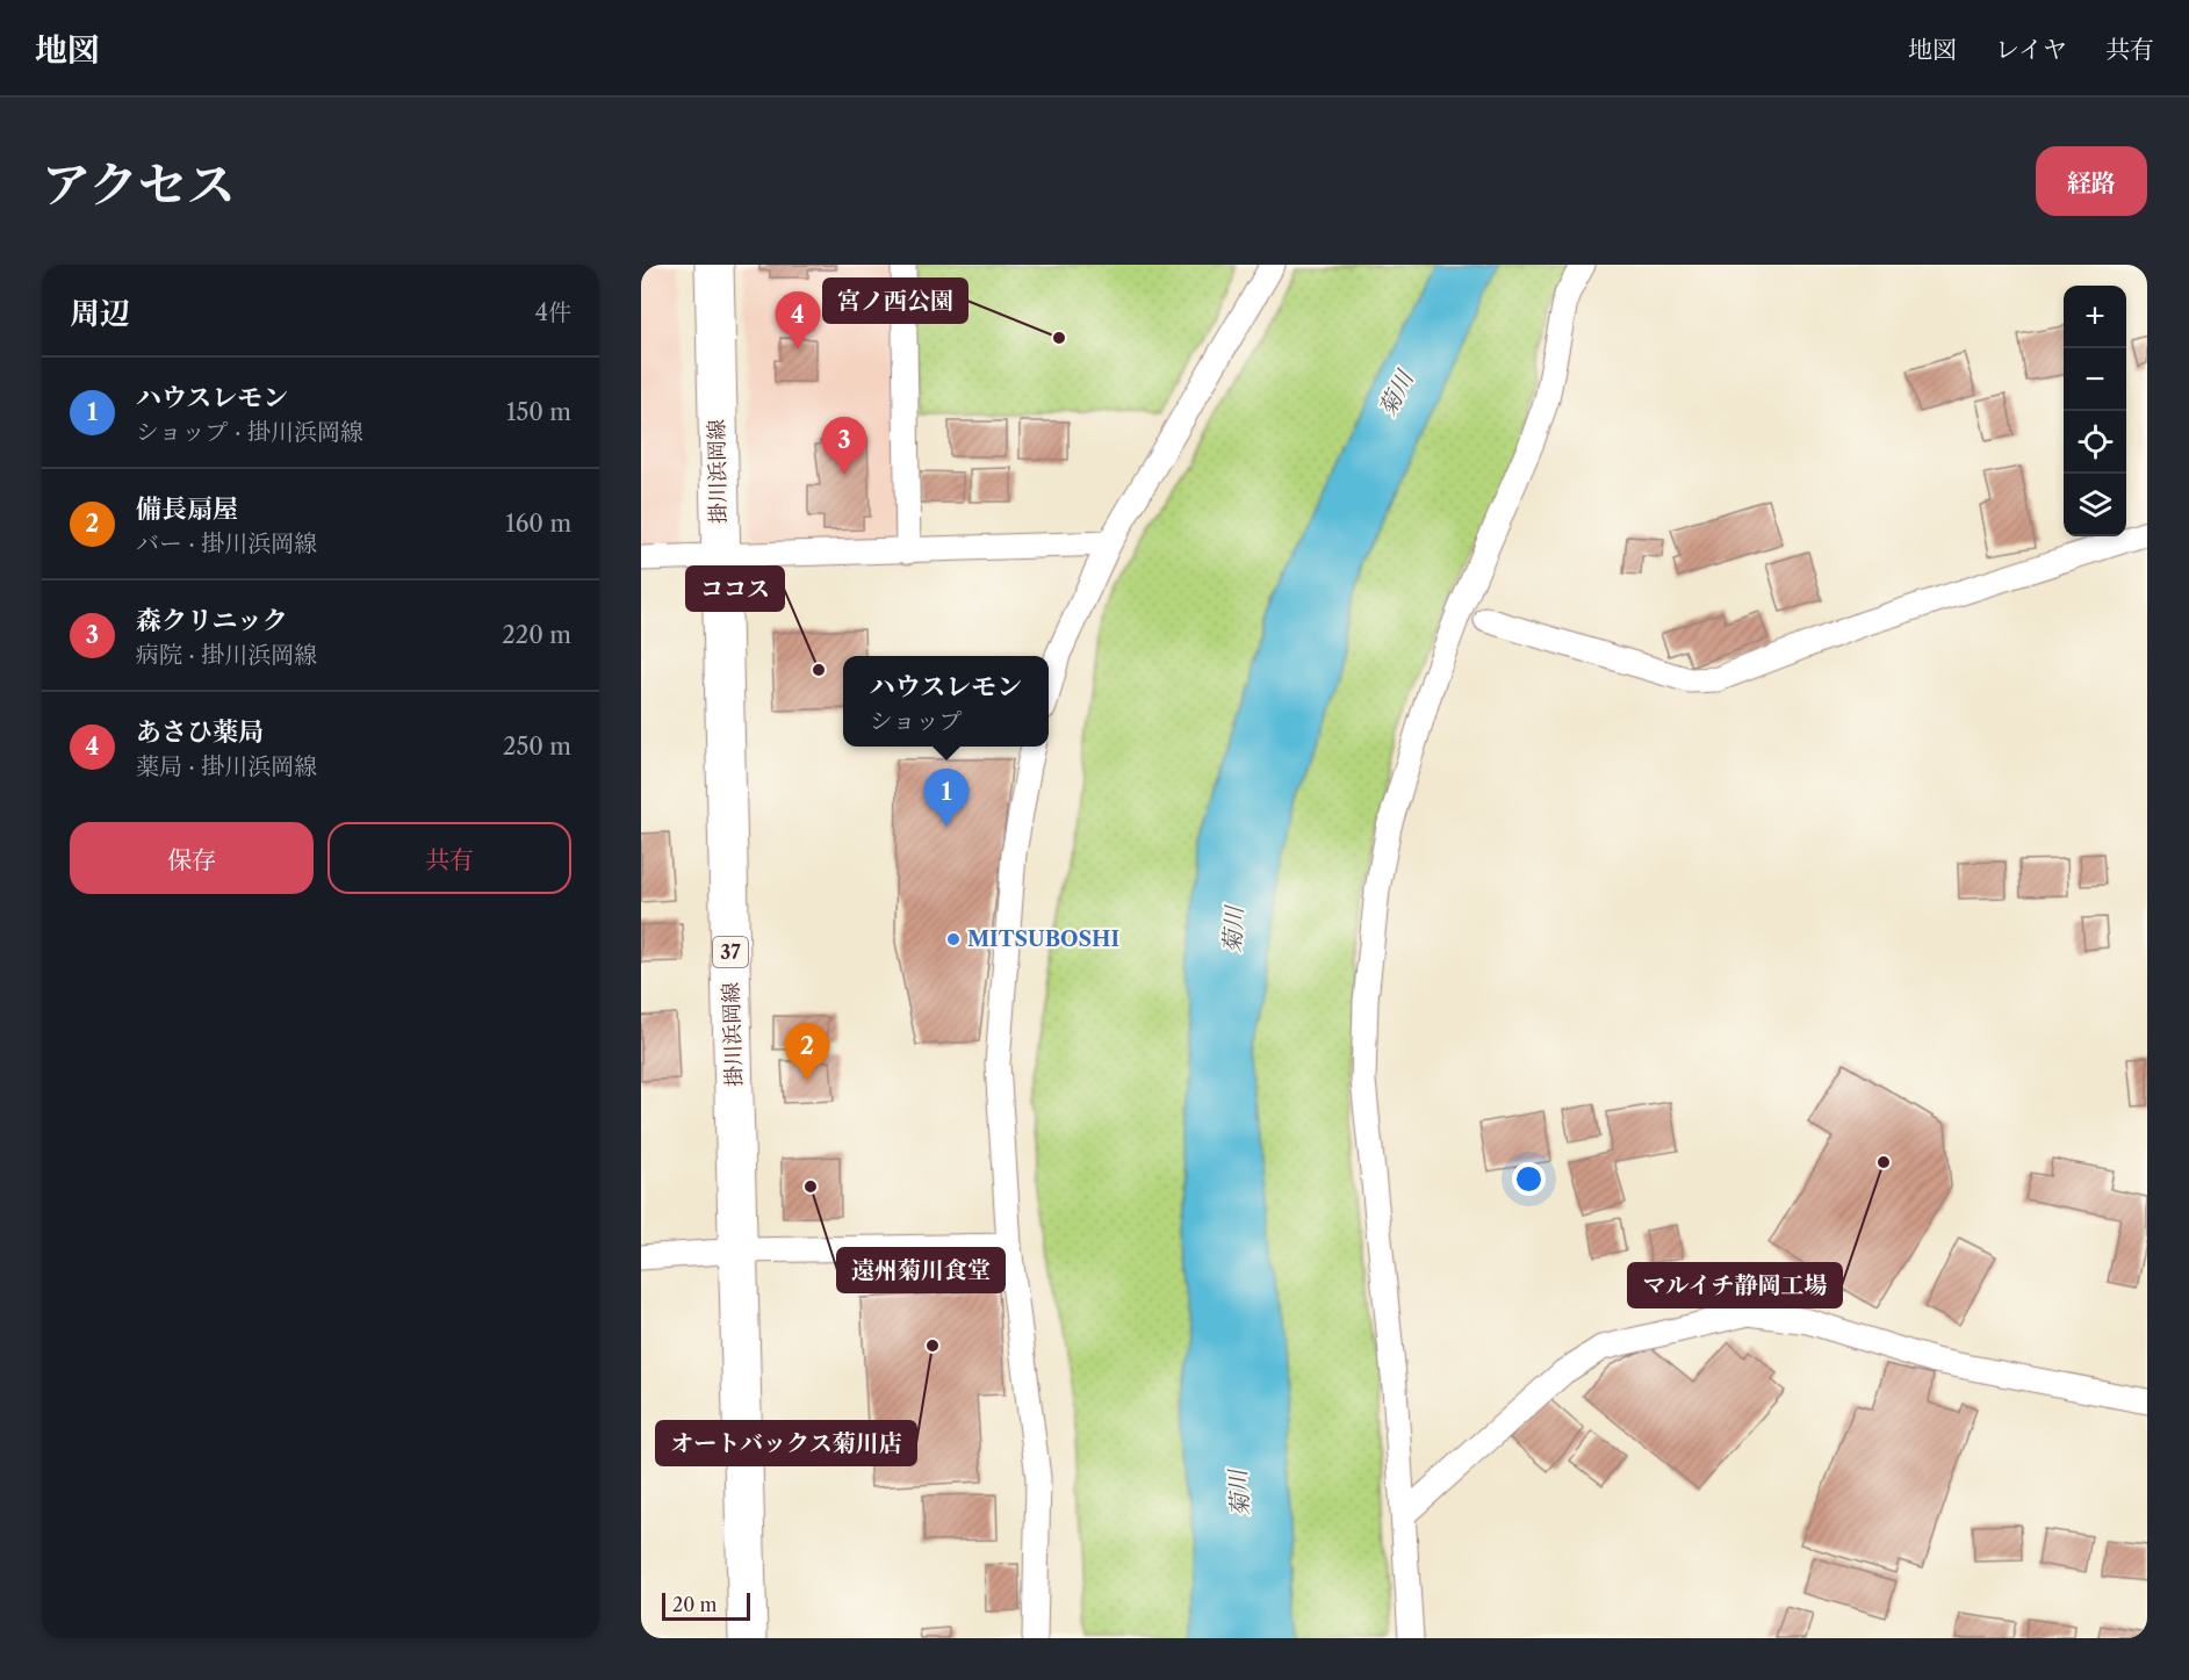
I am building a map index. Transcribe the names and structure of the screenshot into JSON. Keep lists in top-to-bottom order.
{
  "streets": {
    "main road": ["掛川浜岡線", "37"]
  },
  "water": ["菊川"],
  "places": [
    "宮ノ西公園",
    "ココス",
    "MITSUBOSHI",
    "マルイチ静岡工場",
    "遠州菊川食堂",
    "オートバックス菊川店"
  ],
  "scale_bar": "20 m",
  "page": {
    "header": "地図",
    "nav": ["地図", "レイヤ", "共有"],
    "title": "アクセス",
    "buttons": [
      "経路",
      ["保存", "共有"]
    ],
    "heading": ["周辺", "4件"],
    "map_buttons": ["+", "−"],
    "pins": [
      "4",
      "3",
      "1",
      "2"
    ],
    "list": [
      {
        "mark": "1",
        "name": "ハウスレモン",
        "note": "ショップ · 掛川浜岡線",
        "value": "150 m"
      },
      {
        "mark": "2",
        "name": "備長扇屋",
        "note": "バー · 掛川浜岡線",
        "value": "160 m"
      },
      {
        "mark": "3",
        "name": "森クリニック",
        "note": "病院 · 掛川浜岡線",
        "value": "220 m"
      },
      {
        "mark": "4",
        "name": "あさひ薬局",
        "note": "薬局 · 掛川浜岡線",
        "value": "250 m"
      }
    ],
    "popup": ["ハウスレモン", "ショップ"],
    "scale": "20 m"
  }
}
